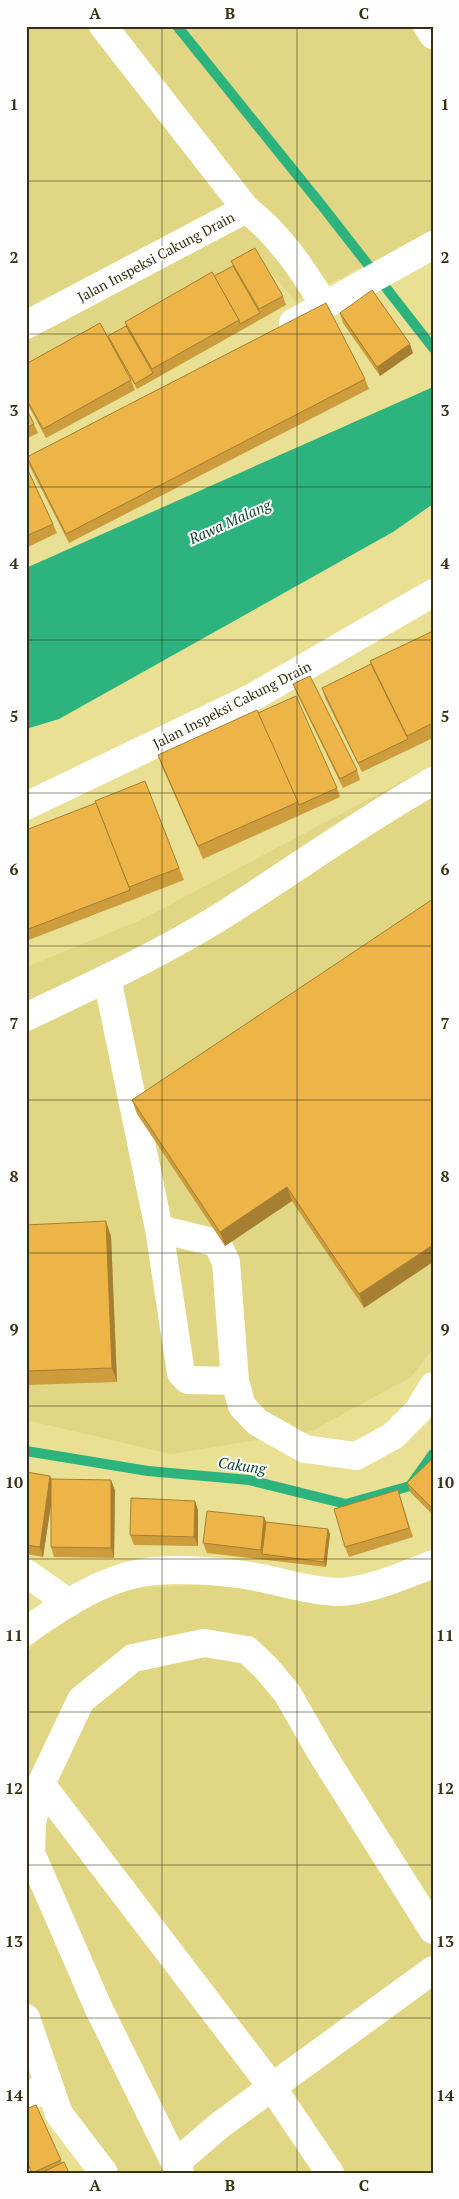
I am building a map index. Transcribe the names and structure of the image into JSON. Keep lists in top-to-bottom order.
{
  "streets": {
    "street": ["Jalan Inspeksi Cakung Drain"]
  },
  "water": ["Rawa Malang", "Cakung"],
  "grid": {
    "columns": ["A", "B", "C"],
    "rows": [
      "1",
      "2",
      "3",
      "4",
      "5",
      "6",
      "7",
      "8",
      "9",
      "10",
      "11",
      "12",
      "13",
      "14"
    ]
  }
}
